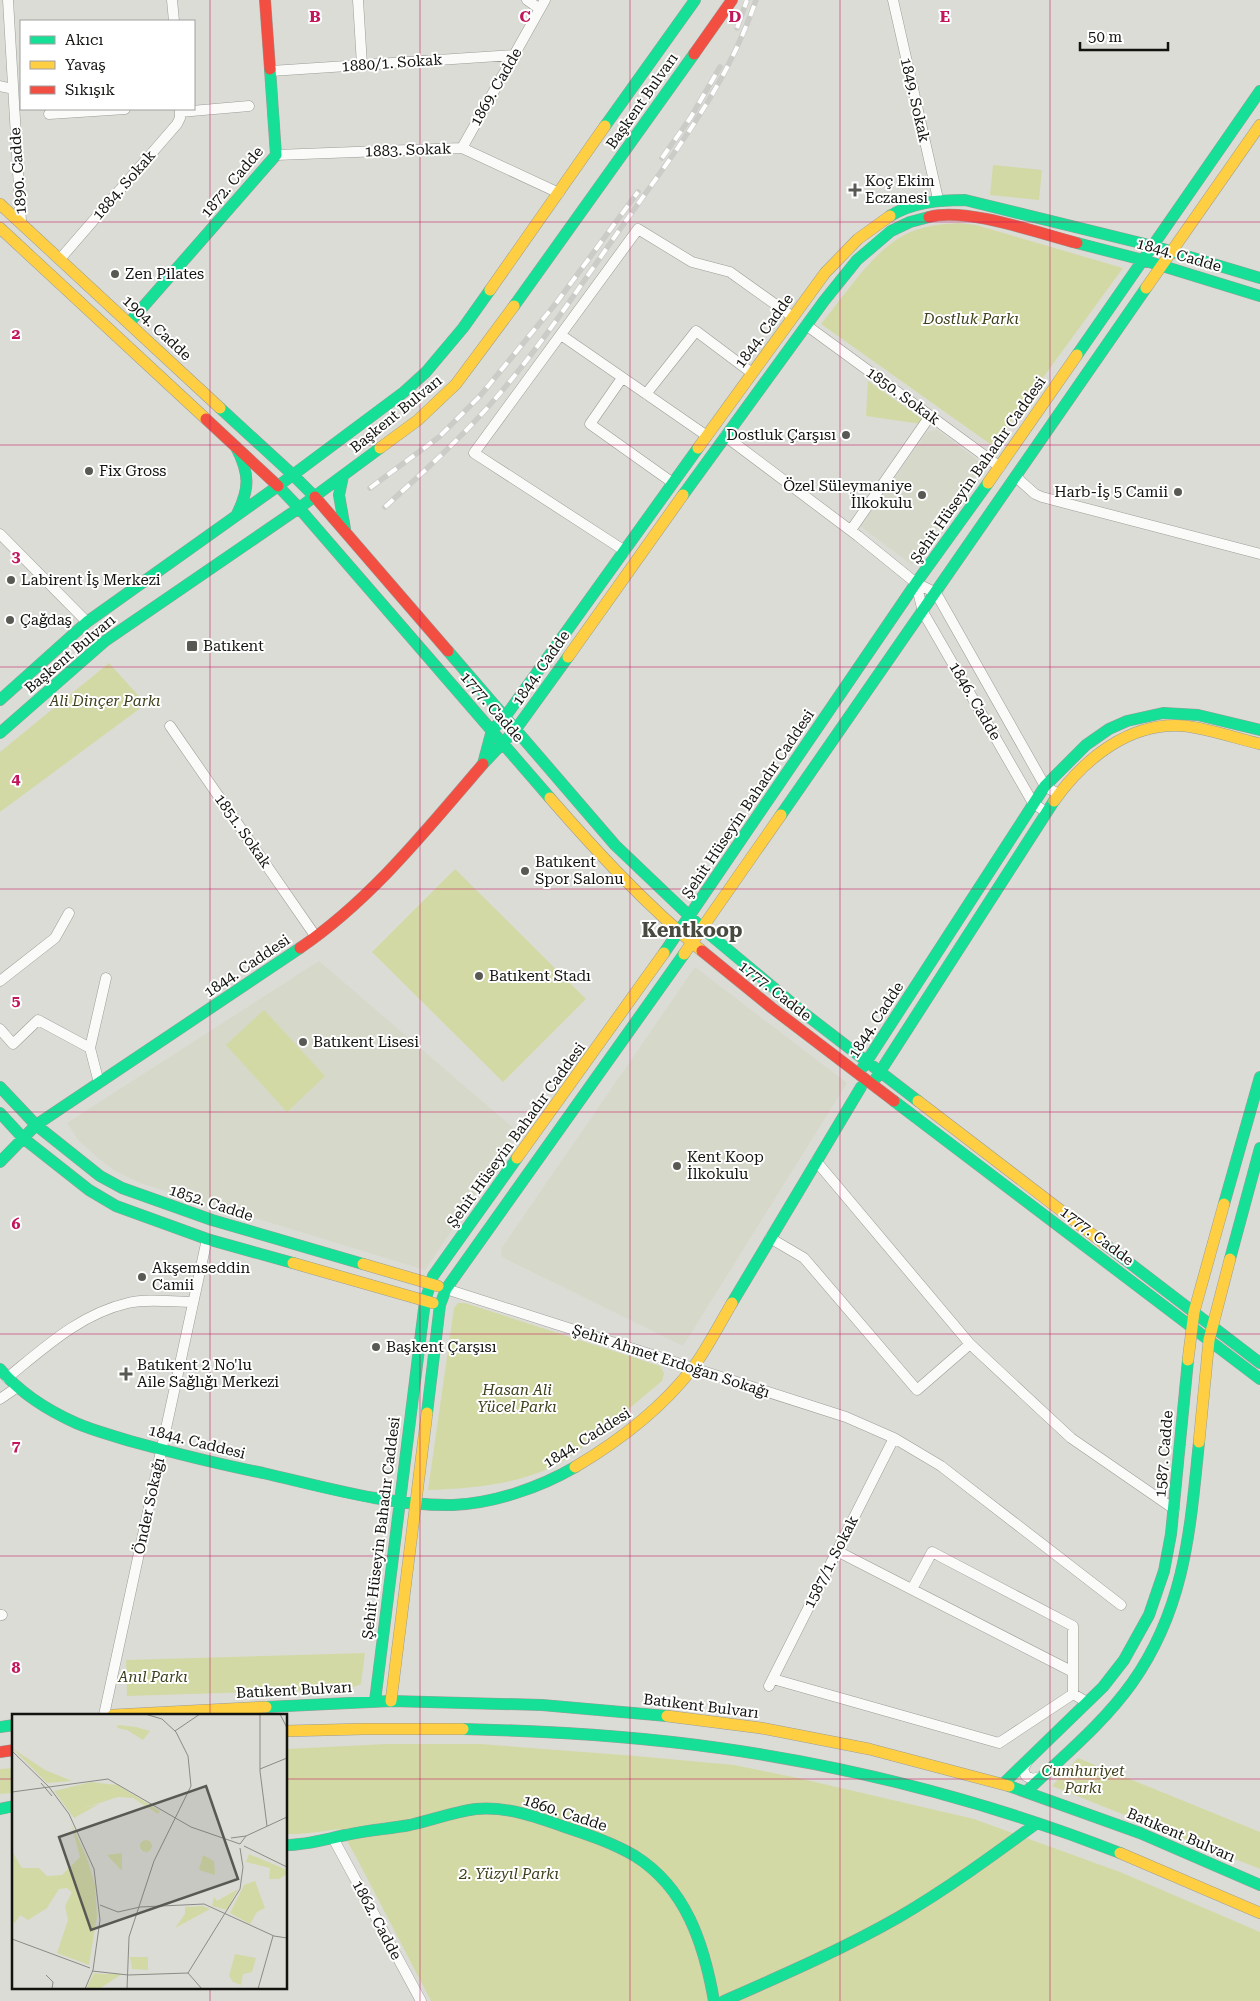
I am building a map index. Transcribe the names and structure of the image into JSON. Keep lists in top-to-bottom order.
{
  "streets": {
    "street": [
      "1880/1. Sokak",
      "1869. Cadde",
      "1849. Sokak",
      "Başkent Bulvarı",
      "1883. Sokak",
      "1890. Cadde",
      "1872. Cadde",
      "1884. Sokak",
      "1844. Cadde",
      "1904. Cadde",
      "1850. Sokak",
      "Şehit Hüseyin Bahadır Caddesi",
      "1846. Cadde",
      "1777. Cadde",
      "1851. Sokak",
      "1844. Caddesi",
      "1852. Cadde",
      "Şehit Ahmet Erdoğan Sokağı",
      "1587. Cadde",
      "Önder Sokağı",
      "1587/1. Sokak",
      "Batıkent Bulvarı",
      "1860. Cadde",
      "1862. Cadde"
    ]
  },
  "crossings": [
    ["1880/1. Sokak", "1869. Cadde"],
    ["1880/1. Sokak", "1872. Cadde"],
    ["1869. Cadde", "1883. Sokak"],
    ["1849. Sokak", "1844. Cadde"],
    ["Başkent Bulvarı", "1883. Sokak"],
    ["Başkent Bulvarı", "1904. Cadde"],
    ["Başkent Bulvarı", "1777. Cadde"],
    ["1883. Sokak", "1872. Cadde"],
    ["1890. Cadde", "1904. Cadde"],
    ["1872. Cadde", "1904. Cadde"],
    ["1884. Sokak", "1904. Cadde"],
    ["1844. Cadde", "1850. Sokak"],
    ["1844. Cadde", "Şehit Hüseyin Bahadır Caddesi"],
    ["1844. Cadde", "1846. Cadde"],
    ["1844. Cadde", "1777. Cadde"],
    ["1844. Cadde", "1844. Caddesi"],
    ["1904. Cadde", "1777. Cadde"],
    ["1850. Sokak", "Şehit Hüseyin Bahadır Caddesi"],
    ["Şehit Hüseyin Bahadır Caddesi", "1846. Cadde"],
    ["Şehit Hüseyin Bahadır Caddesi", "1777. Cadde"],
    ["Şehit Hüseyin Bahadır Caddesi", "1844. Caddesi"],
    ["Şehit Hüseyin Bahadır Caddesi", "1852. Cadde"],
    ["Şehit Hüseyin Bahadır Caddesi", "Şehit Ahmet Erdoğan Sokağı"],
    ["Şehit Hüseyin Bahadır Caddesi", "Batıkent Bulvarı"],
    ["1777. Cadde", "1844. Caddesi"],
    ["1777. Cadde", "1587. Cadde"],
    ["1851. Sokak", "1844. Caddesi"],
    ["1844. Caddesi", "1852. Cadde"],
    ["1844. Caddesi", "Şehit Ahmet Erdoğan Sokağı"],
    ["1844. Caddesi", "Önder Sokağı"],
    ["1852. Cadde", "Şehit Ahmet Erdoğan Sokağı"],
    ["Şehit Ahmet Erdoğan Sokağı", "1587/1. Sokak"],
    ["1587. Cadde", "Batıkent Bulvarı"],
    ["1860. Cadde", "1862. Cadde"]
  ],
  "districts": ["Kentkoop"],
  "parks": [
    "Dostluk Parkı",
    "Ali Dinçer Parkı",
    "Hasan Ali Yücel Parkı",
    "Anıl Parkı",
    "Cumhuriyet Parkı",
    "2. Yüzyıl Parkı"
  ],
  "places": {
    "health": ["Koç Ekim Eczanesi", "Batıkent 2 No'lu Aile Sağlığı Merkezi"],
    "other": [
      "Zen Pilates",
      "Dostluk Çarşısı",
      "Fix Gross",
      "Harb-İş 5 Camii",
      "Özel Süleymaniye İlkokulu",
      "Labirent İş Merkezi",
      "Çağdaş",
      "Batıkent Spor Salonu",
      "Batıkent Stadı",
      "Batıkent Lisesi",
      "Kent Koop İlkokulu",
      "Akşemseddin Camii",
      "Başkent Çarşısı"
    ],
    "transit": ["Batıkent"]
  },
  "legend": ["Akıcı", "Yavaş", "Sıkışık"],
  "scale_bar": "50 m",
  "grid": {
    "columns": [
      "B",
      "C",
      "D",
      "E"
    ],
    "rows": [
      "2",
      "3",
      "4",
      "5",
      "6",
      "7",
      "8"
    ]
  }
}
